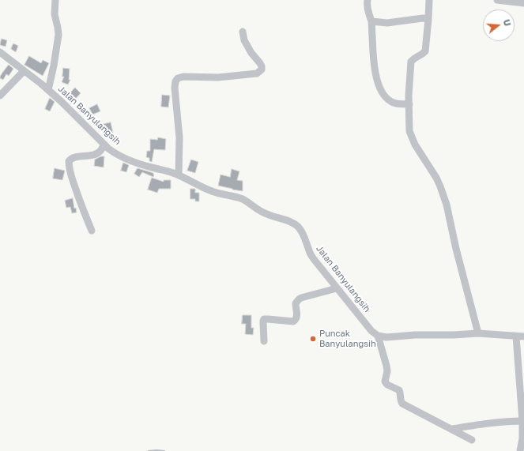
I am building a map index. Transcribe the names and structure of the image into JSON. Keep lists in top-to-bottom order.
{
  "streets": {
    "street": ["Jalan Banyulangsih"]
  },
  "places": ["Puncak Banyulangsih"],
  "north": "right"
}
